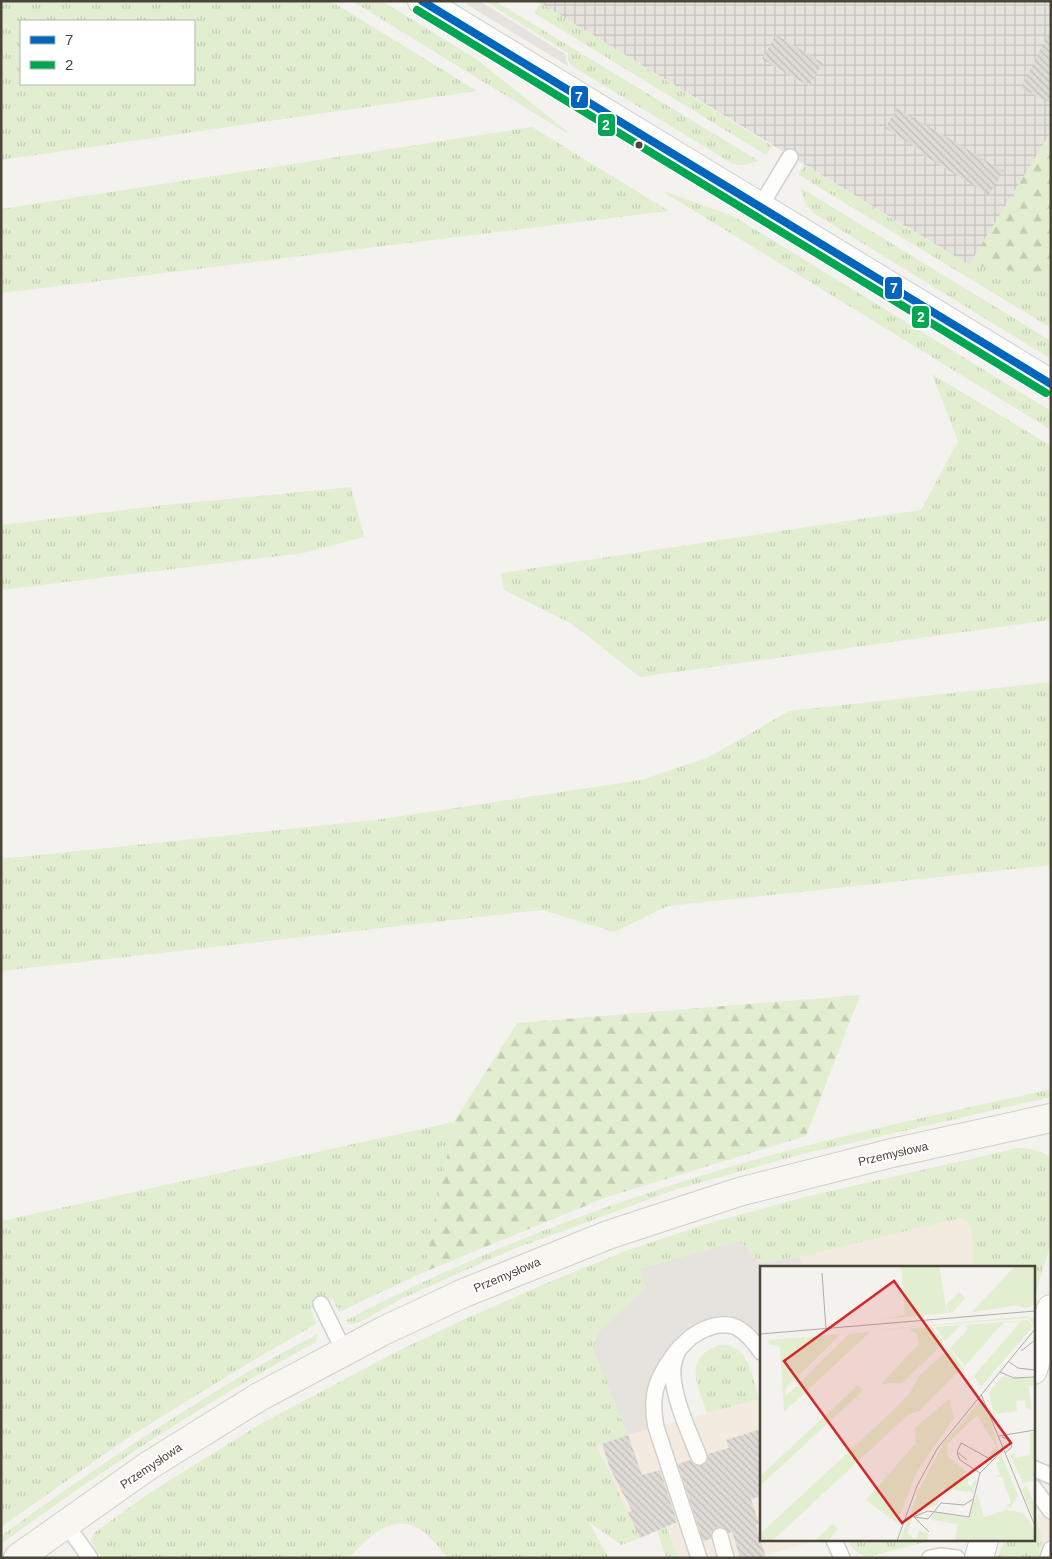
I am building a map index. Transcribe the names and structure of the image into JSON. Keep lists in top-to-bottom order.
{
  "streets": {
    "main road": ["Przemysłowa"]
  },
  "lines": ["transit line 7", "transit line 2"],
  "legend": ["7", "2"]
}
